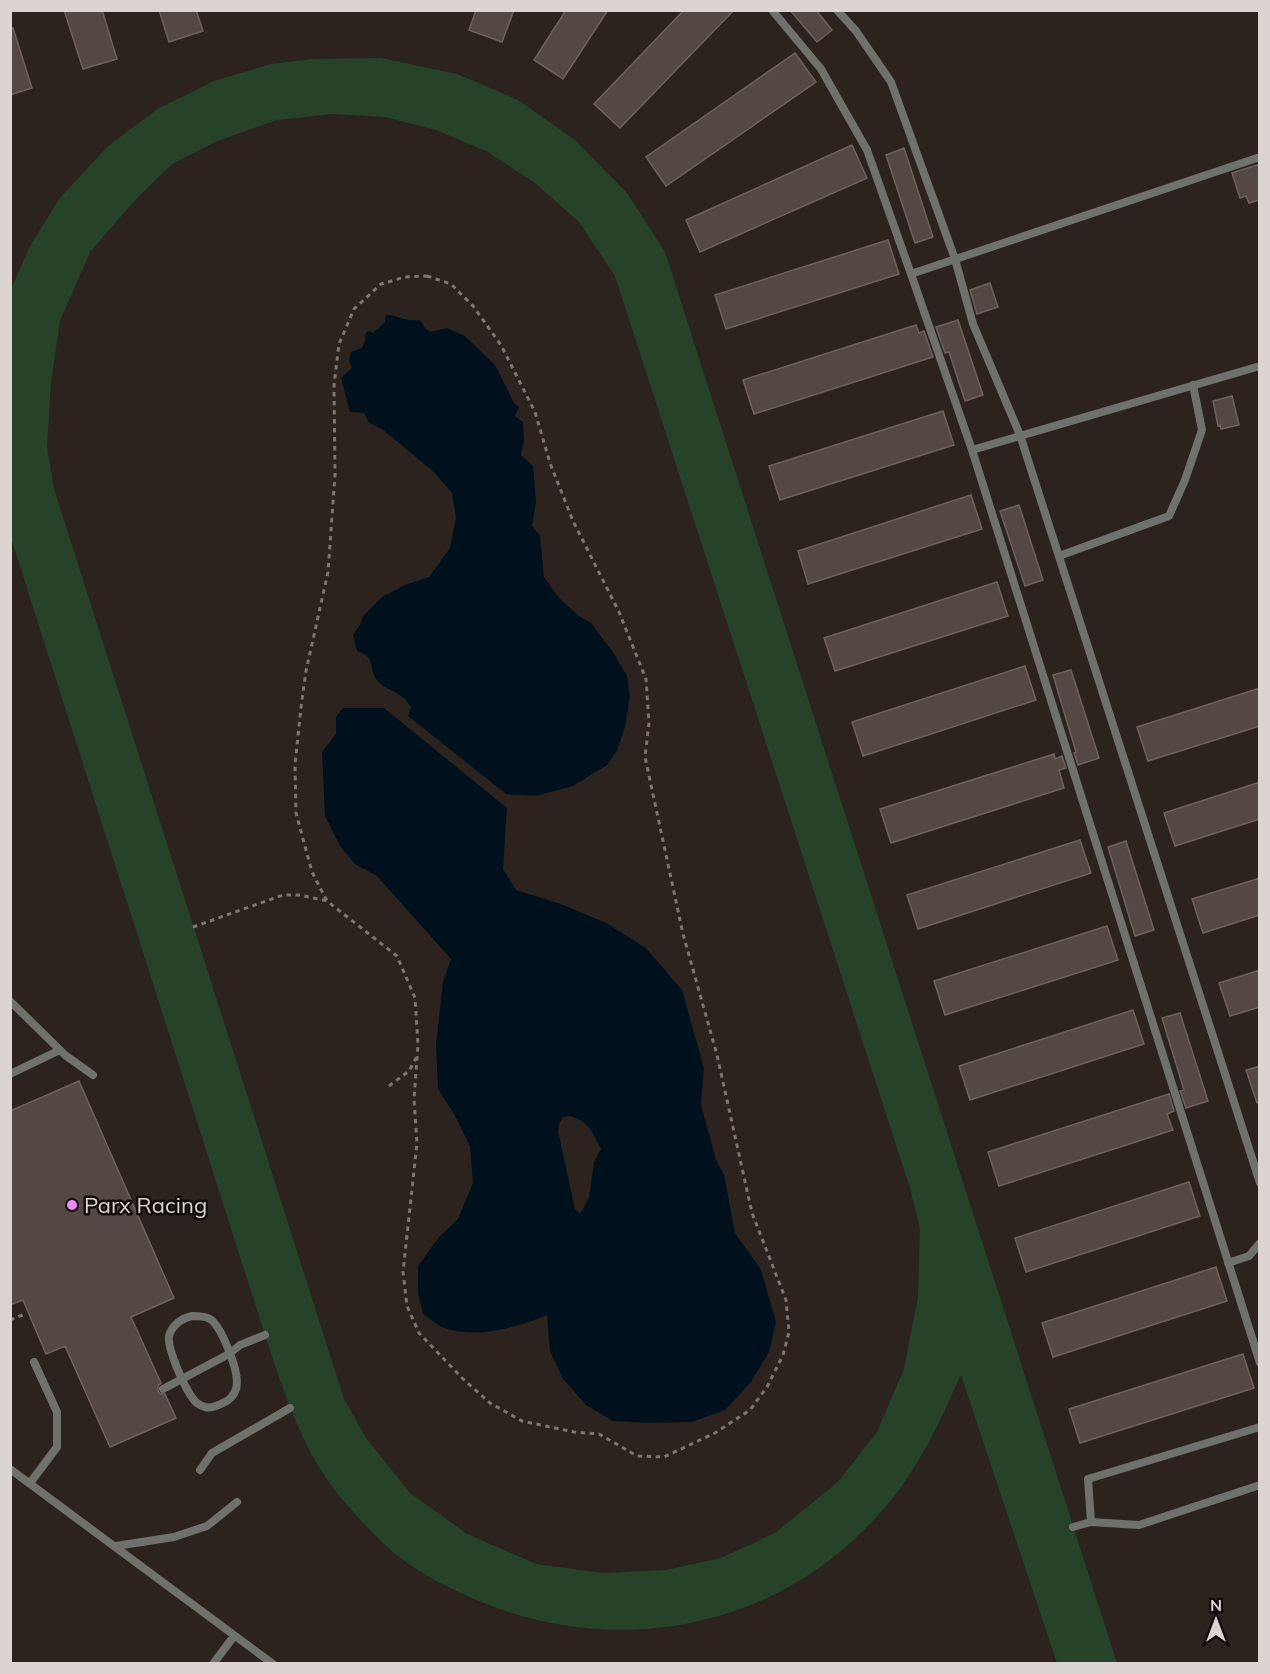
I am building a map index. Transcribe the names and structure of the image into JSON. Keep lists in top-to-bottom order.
{
  "places": ["Parx Racing"],
  "north": "top"
}
